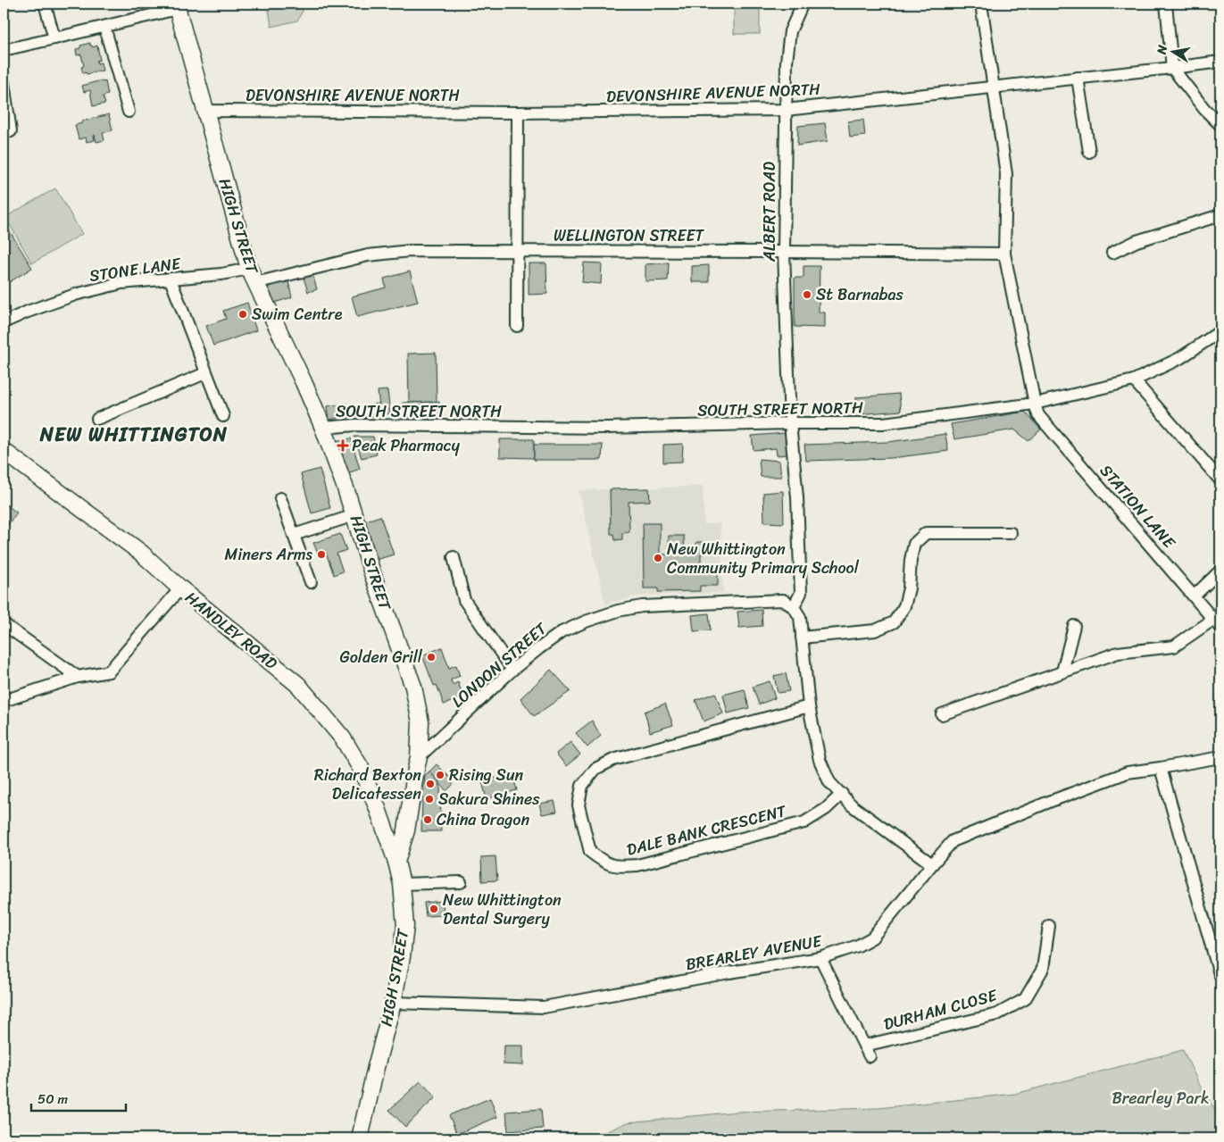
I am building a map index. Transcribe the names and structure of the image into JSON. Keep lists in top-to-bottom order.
{
  "streets": {
    "street": [
      "DEVONSHIRE AVENUE NORTH",
      "ALBERT ROAD",
      "HIGH STREET",
      "WELLINGTON STREET",
      "STONE LANE",
      "SOUTH STREET NORTH",
      "STATION LANE",
      "HANDLEY ROAD",
      "LONDON STREET",
      "DALE BANK CRESCENT",
      "BREARLEY AVENUE",
      "DURHAM CLOSE"
    ]
  },
  "crossings": [
    ["DEVONSHIRE AVENUE NORTH", "ALBERT ROAD"],
    ["DEVONSHIRE AVENUE NORTH", "HIGH STREET"],
    ["DEVONSHIRE AVENUE NORTH", "STATION LANE"],
    ["ALBERT ROAD", "WELLINGTON STREET"],
    ["ALBERT ROAD", "SOUTH STREET NORTH"],
    ["ALBERT ROAD", "LONDON STREET"],
    ["HIGH STREET", "WELLINGTON STREET"],
    ["HIGH STREET", "STONE LANE"],
    ["HIGH STREET", "SOUTH STREET NORTH"],
    ["HIGH STREET", "HANDLEY ROAD"],
    ["HIGH STREET", "LONDON STREET"],
    ["HIGH STREET", "BREARLEY AVENUE"],
    ["WELLINGTON STREET", "STONE LANE"],
    ["WELLINGTON STREET", "STATION LANE"],
    ["SOUTH STREET NORTH", "STATION LANE"]
  ],
  "districts": ["NEW WHITTINGTON"],
  "parks": ["Brearley Park"],
  "places": {
    "other": [
      "St Barnabas",
      "Swim Centre",
      "Miners Arms",
      "New Whittington Community Primary School",
      "Golden Grill",
      "Rising Sun",
      "Richard Bexton Delicatessen",
      "Sakura Shines",
      "China Dragon",
      "New Whittington Dental Surgery"
    ],
    "health": ["Peak Pharmacy"]
  },
  "scale_bar": "50 m",
  "north": "left"
}
